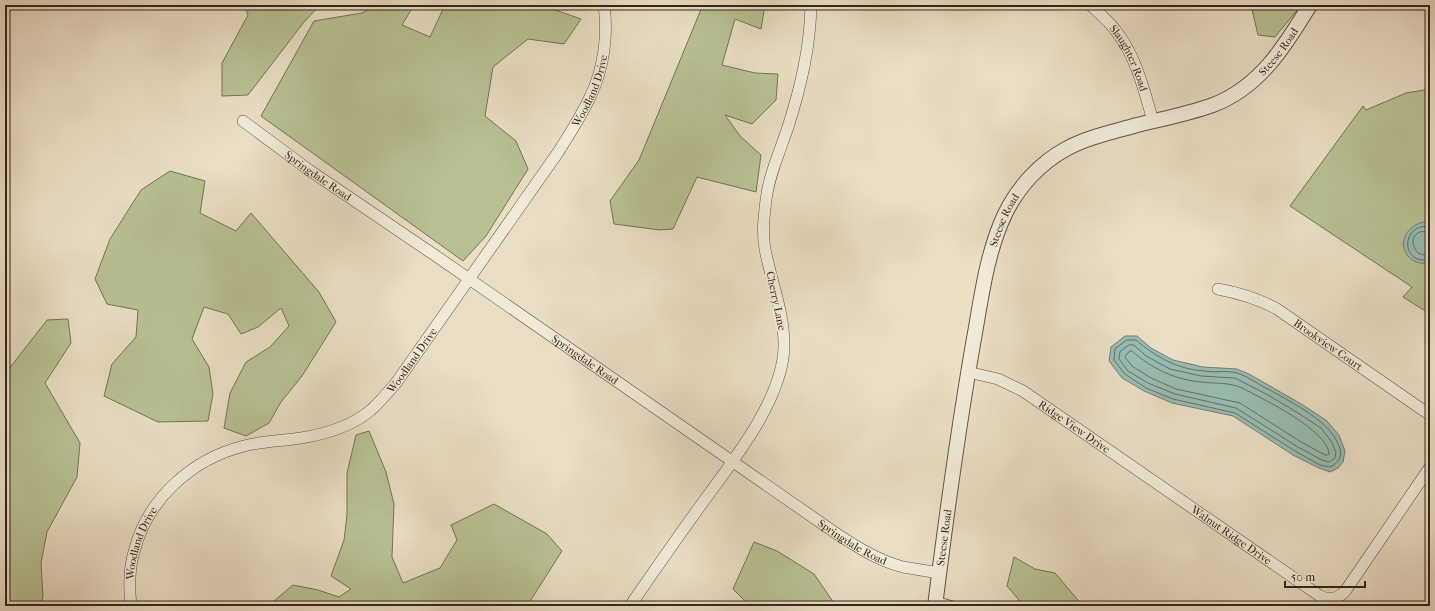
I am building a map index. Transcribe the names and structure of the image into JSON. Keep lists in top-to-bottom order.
{
  "streets": {
    "street": [
      "Steese Road",
      "Slaughter Road",
      "Woodland Drive",
      "Springdale Road",
      "Cherry Lane",
      "Brookview Court",
      "Ridge View Drive",
      "Walnut Ridge Drive"
    ]
  },
  "crossings": [
    ["Steese Road", "Slaughter Road"],
    ["Steese Road", "Springdale Road"],
    ["Steese Road", "Ridge View Drive"],
    ["Woodland Drive", "Springdale Road"],
    ["Springdale Road", "Cherry Lane"],
    ["Ridge View Drive", "Walnut Ridge Drive"]
  ],
  "scale_bar": "50 m"
}
